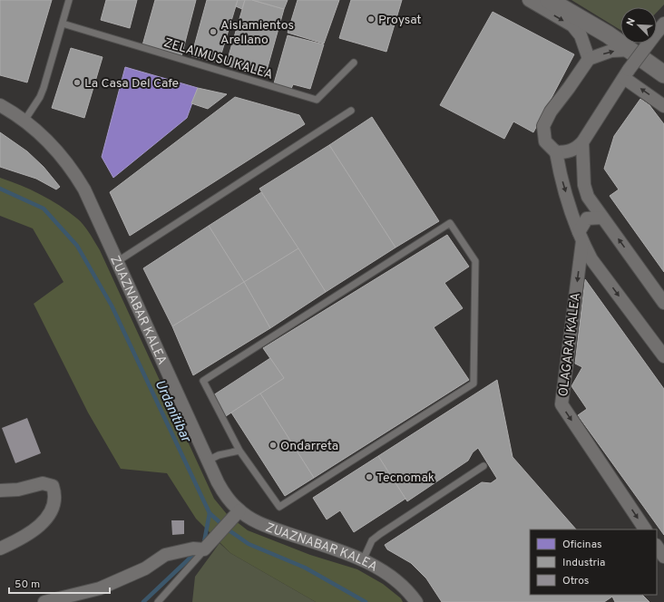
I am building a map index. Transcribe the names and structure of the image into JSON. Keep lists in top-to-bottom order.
{
  "streets": {
    "street": ["ZUAZNABAR KALEA", "OLAGARAI KALEA"],
    "lane": ["ZELAIMUSU KALEA"]
  },
  "water": ["Urdanitibar"],
  "places": [
    "Proysat",
    "Aislamientos Arellano",
    "La Casa Del Cafe",
    "Ondarreta",
    "Tecnomak"
  ],
  "legend": ["Oficinas", "Industria", "Otros"],
  "scale_bar": "50 m",
  "north": "top left"
}
